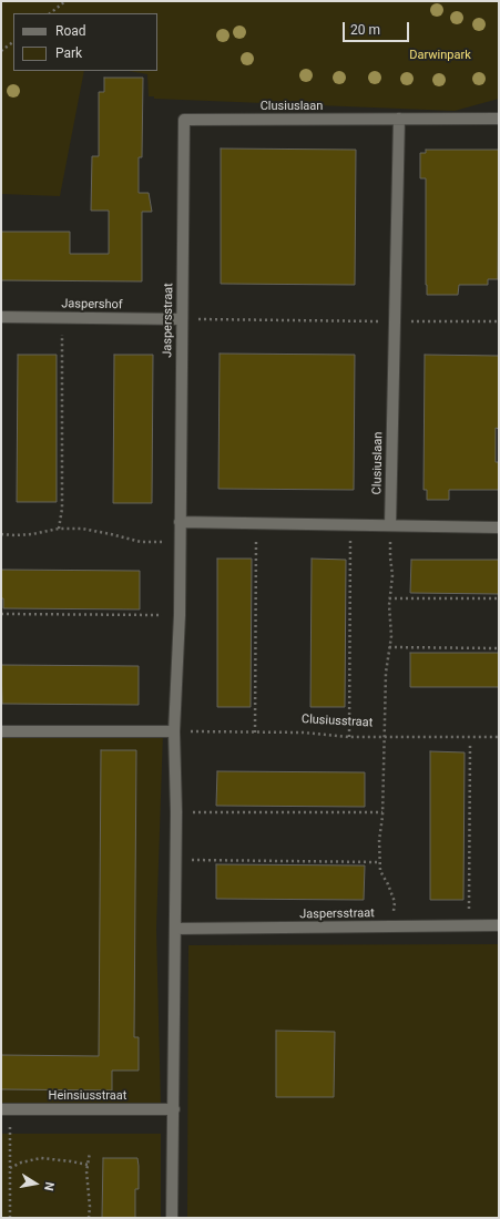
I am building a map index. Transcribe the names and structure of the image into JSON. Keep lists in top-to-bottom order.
{
  "streets": {
    "street": [
      "Clusiuslaan",
      "Jaspershof",
      "Jaspersstraat",
      "Heinsiusstraat"
    ],
    "path": ["Clusiusstraat"]
  },
  "crossings": [
    ["Clusiuslaan", "Jaspersstraat"],
    ["Jaspershof", "Jaspersstraat"],
    ["Jaspersstraat", "Clusiusstraat"],
    ["Jaspersstraat", "Heinsiusstraat"]
  ],
  "parks": ["Darwinpark"],
  "legend": ["Road", "Park"],
  "scale_bar": "20 m",
  "north": "right"
}
